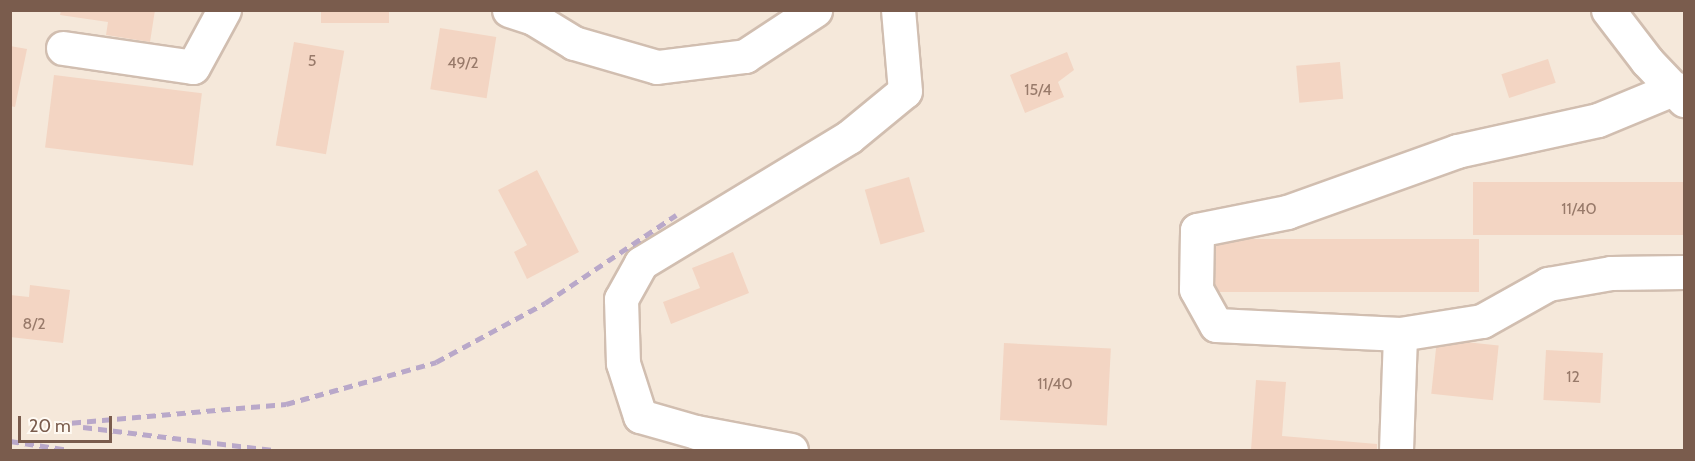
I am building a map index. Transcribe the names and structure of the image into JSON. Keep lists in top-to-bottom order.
{
  "house_numbers": [
    "5",
    "49/2",
    "15/4",
    "11/40",
    "8/2",
    "12",
    "11/40"
  ],
  "scale_bar": "20 m"
}
